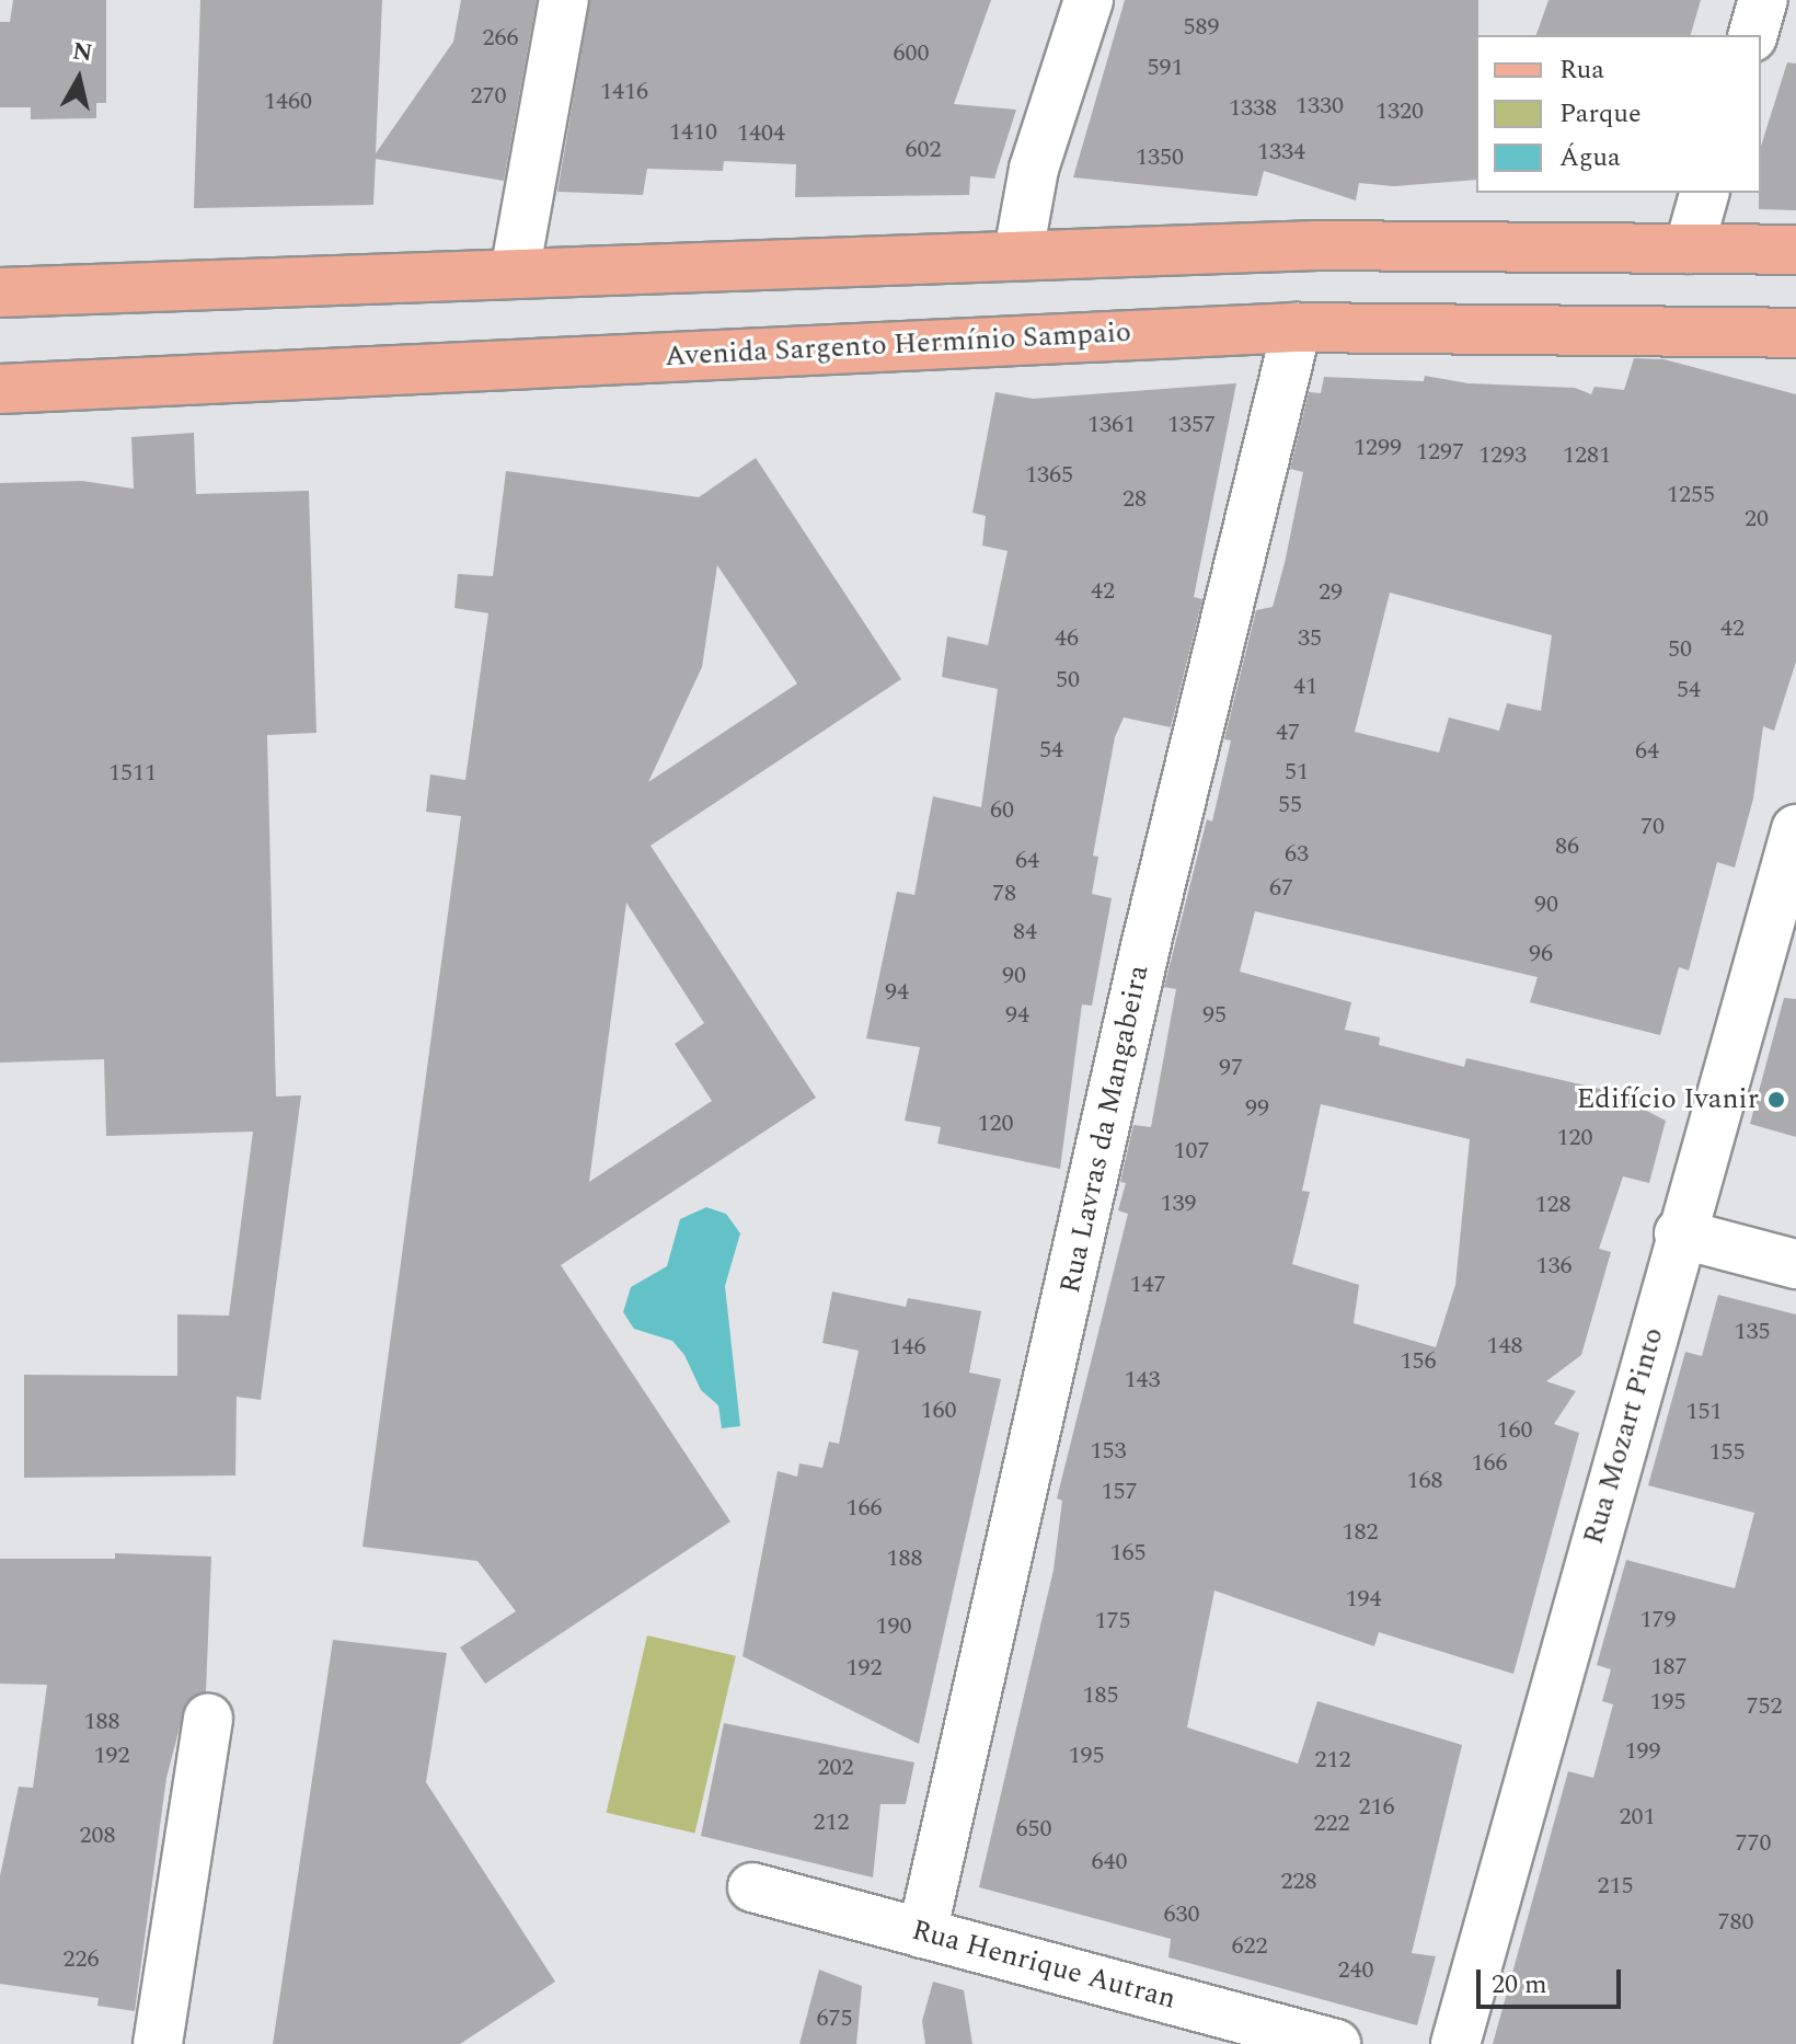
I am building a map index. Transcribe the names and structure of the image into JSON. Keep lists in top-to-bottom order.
{
  "streets": {
    "main road": ["Avenida Sargento Hermínio Sampaio"],
    "street": ["Rua Lavras da Mangabeira", "Rua Mozart Pinto", "Rua Henrique Autran"]
  },
  "crossings": [
    ["Avenida Sargento Hermínio Sampaio", "Rua Lavras da Mangabeira"],
    ["Rua Lavras da Mangabeira", "Rua Henrique Autran"]
  ],
  "places": ["Edifício Ivanir"],
  "house_numbers": [
    "589",
    "266",
    "600",
    "591",
    "1416",
    "270",
    "1460",
    "1330",
    "1338",
    "1320",
    "1410",
    "1404",
    "602",
    "1334",
    "1350",
    "1361",
    "1357",
    "1299",
    "1297",
    "1293",
    "1281",
    "1365",
    "1255",
    "28",
    "20",
    "42",
    "29",
    "42",
    "46",
    "35",
    "50",
    "50",
    "41",
    "54",
    "47",
    "54",
    "64",
    "51",
    "1511",
    "55",
    "60",
    "70",
    "86",
    "63",
    "64",
    "67",
    "78",
    "90",
    "84",
    "96",
    "90",
    "94",
    "94",
    "95",
    "97",
    "99",
    "120",
    "120",
    "107",
    "139",
    "128",
    "136",
    "147",
    "135",
    "148",
    "146",
    "156",
    "143",
    "160",
    "151",
    "160",
    "153",
    "155",
    "166",
    "168",
    "157",
    "166",
    "182",
    "165",
    "188",
    "194",
    "179",
    "175",
    "190",
    "187",
    "192",
    "185",
    "195",
    "752",
    "188",
    "199",
    "192",
    "195",
    "212",
    "202",
    "216",
    "201",
    "212",
    "222",
    "650",
    "208",
    "770",
    "640",
    "228",
    "215",
    "630",
    "780",
    "622",
    "226",
    "240",
    "675"
  ],
  "legend": ["Rua", "Parque", "Água"],
  "scale_bar": "20 m",
  "north": "top"
}
